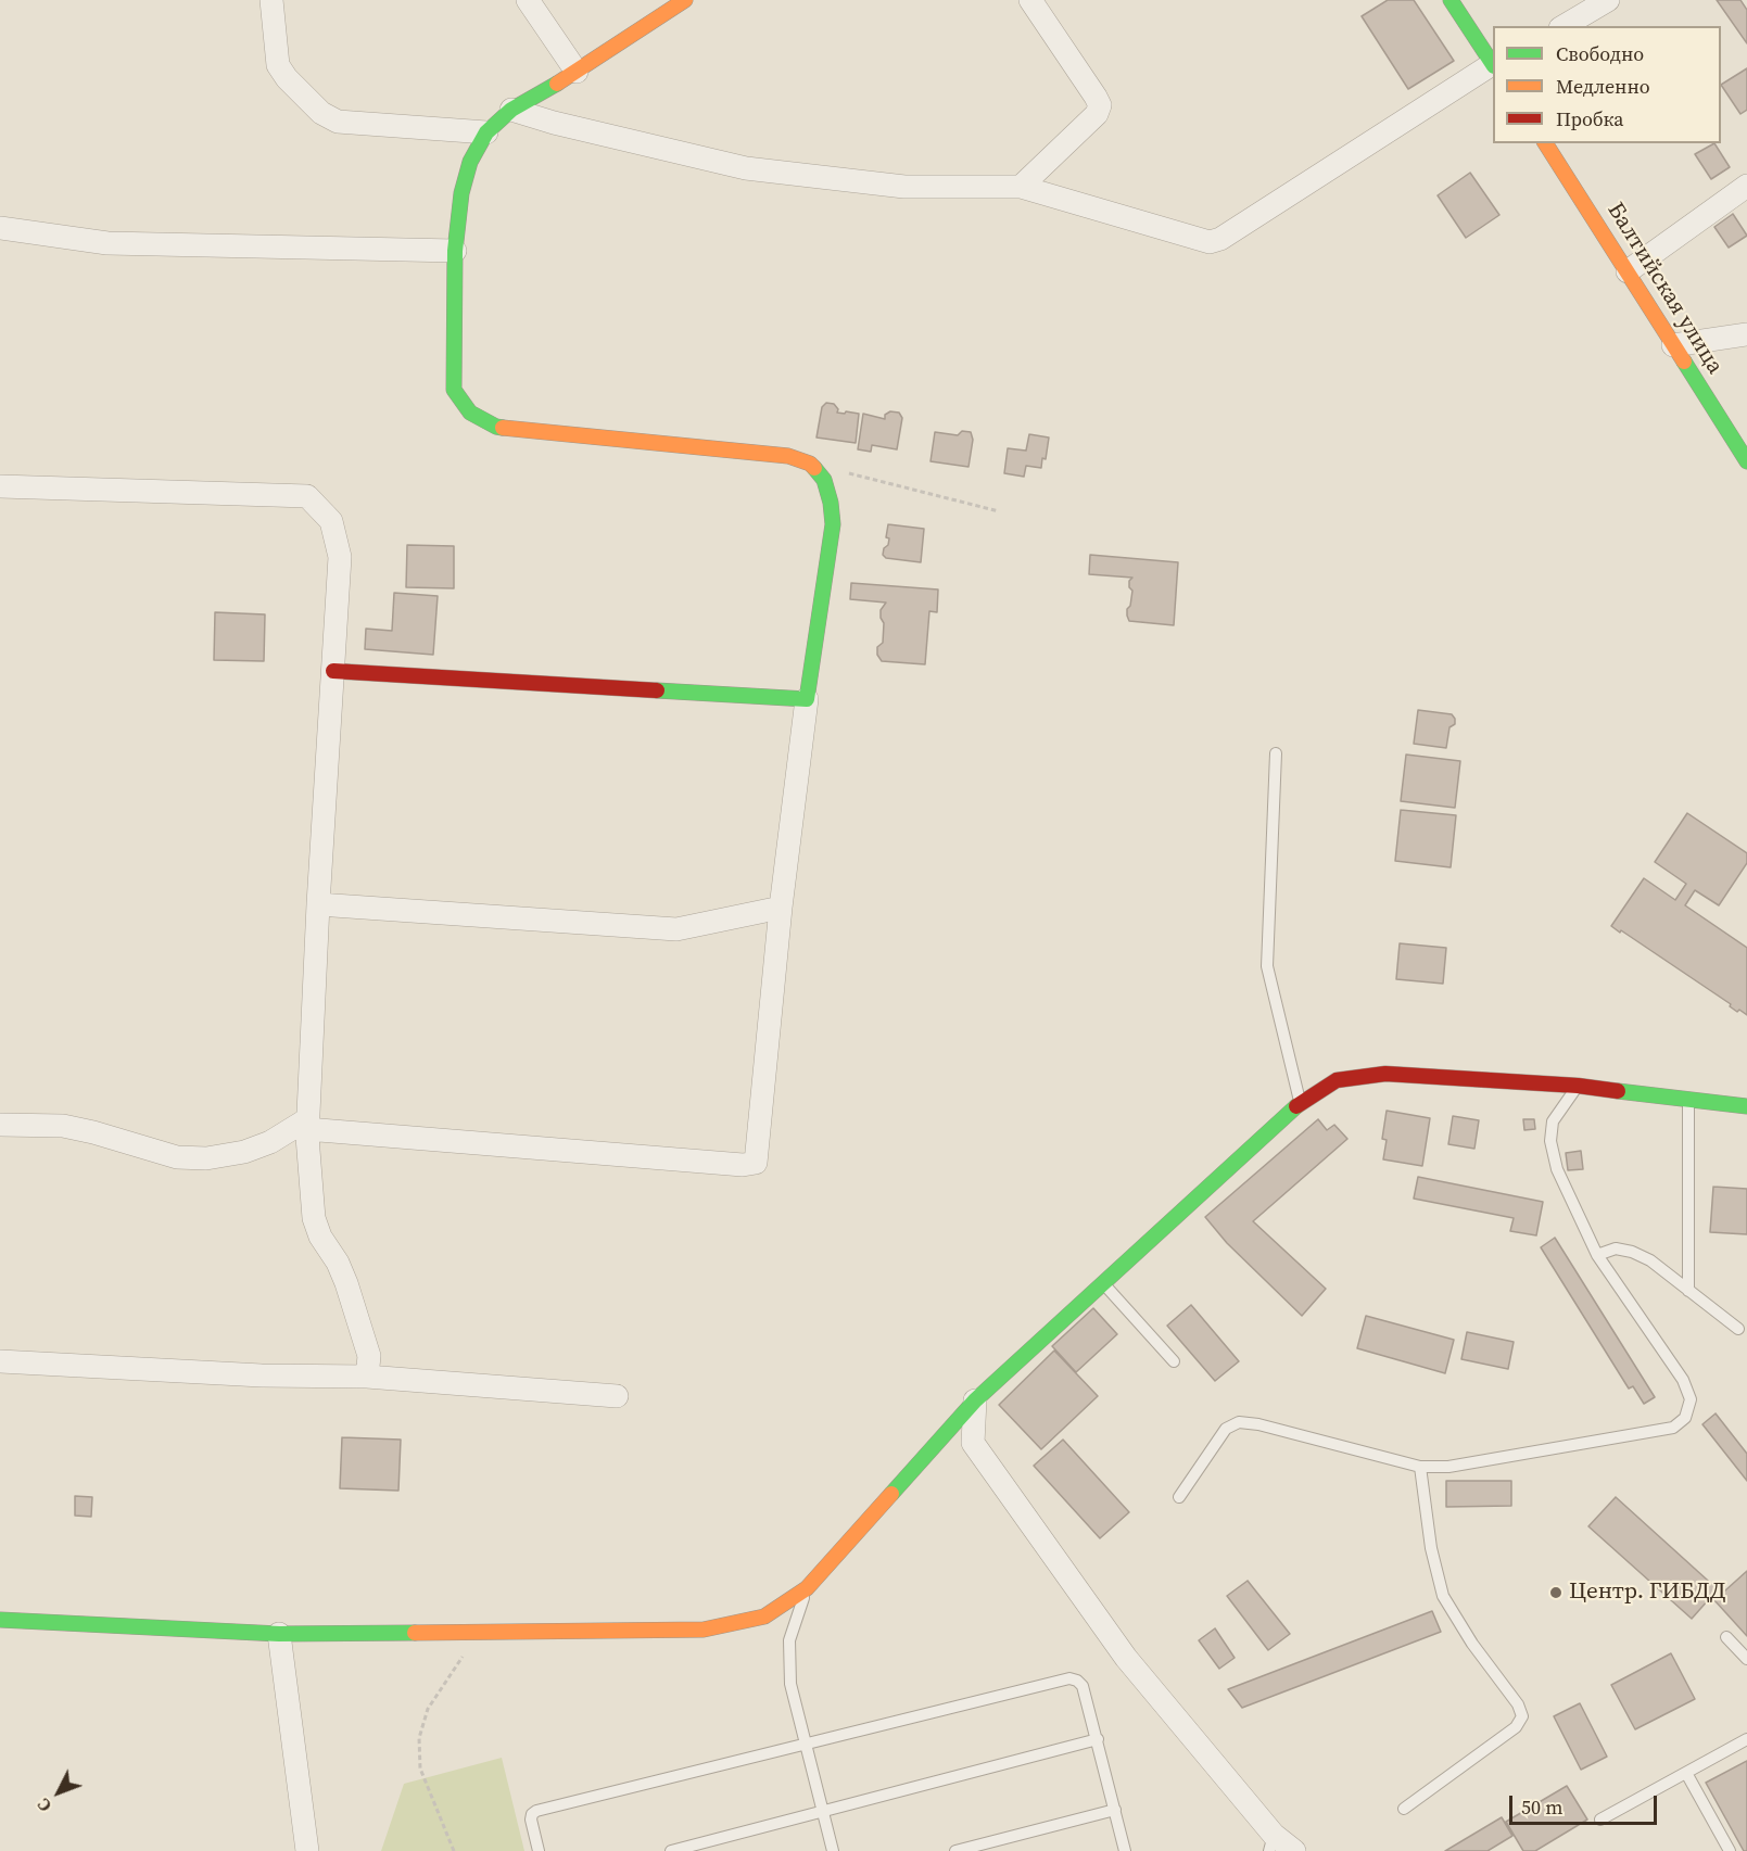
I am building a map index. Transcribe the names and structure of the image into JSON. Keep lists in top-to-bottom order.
{
  "streets": {
    "street": ["Балтийская улица"]
  },
  "places": ["Центр. ГИБДД"],
  "legend": ["Свободно", "Медленно", "Пробка"],
  "scale_bar": "50 m",
  "north": "bottom left"
}
